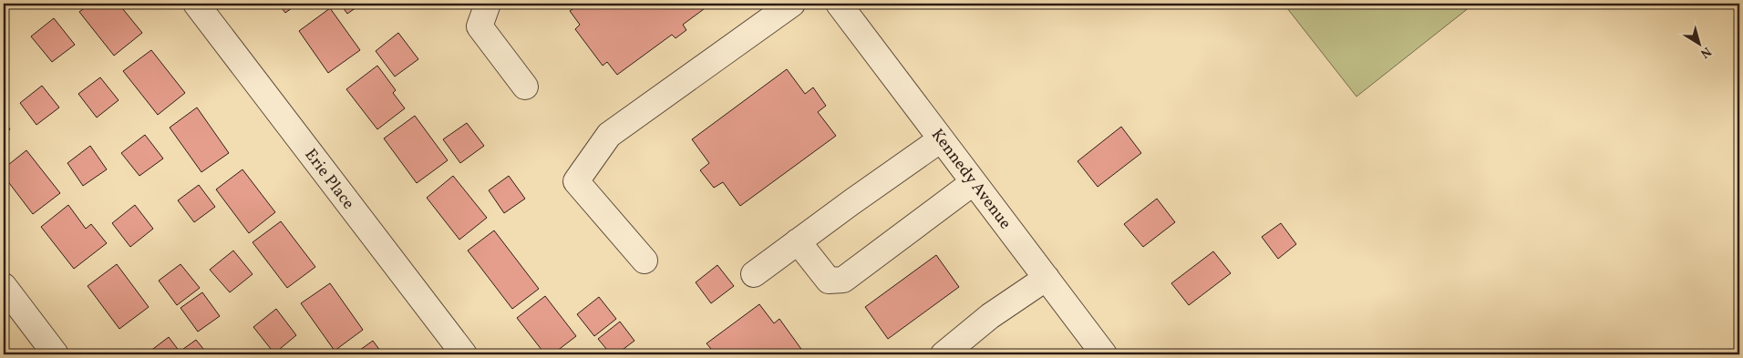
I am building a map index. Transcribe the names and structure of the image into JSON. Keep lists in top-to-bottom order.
{
  "streets": {
    "street": ["Erie Place", "Kennedy Avenue"]
  },
  "north": "bottom right"
}
